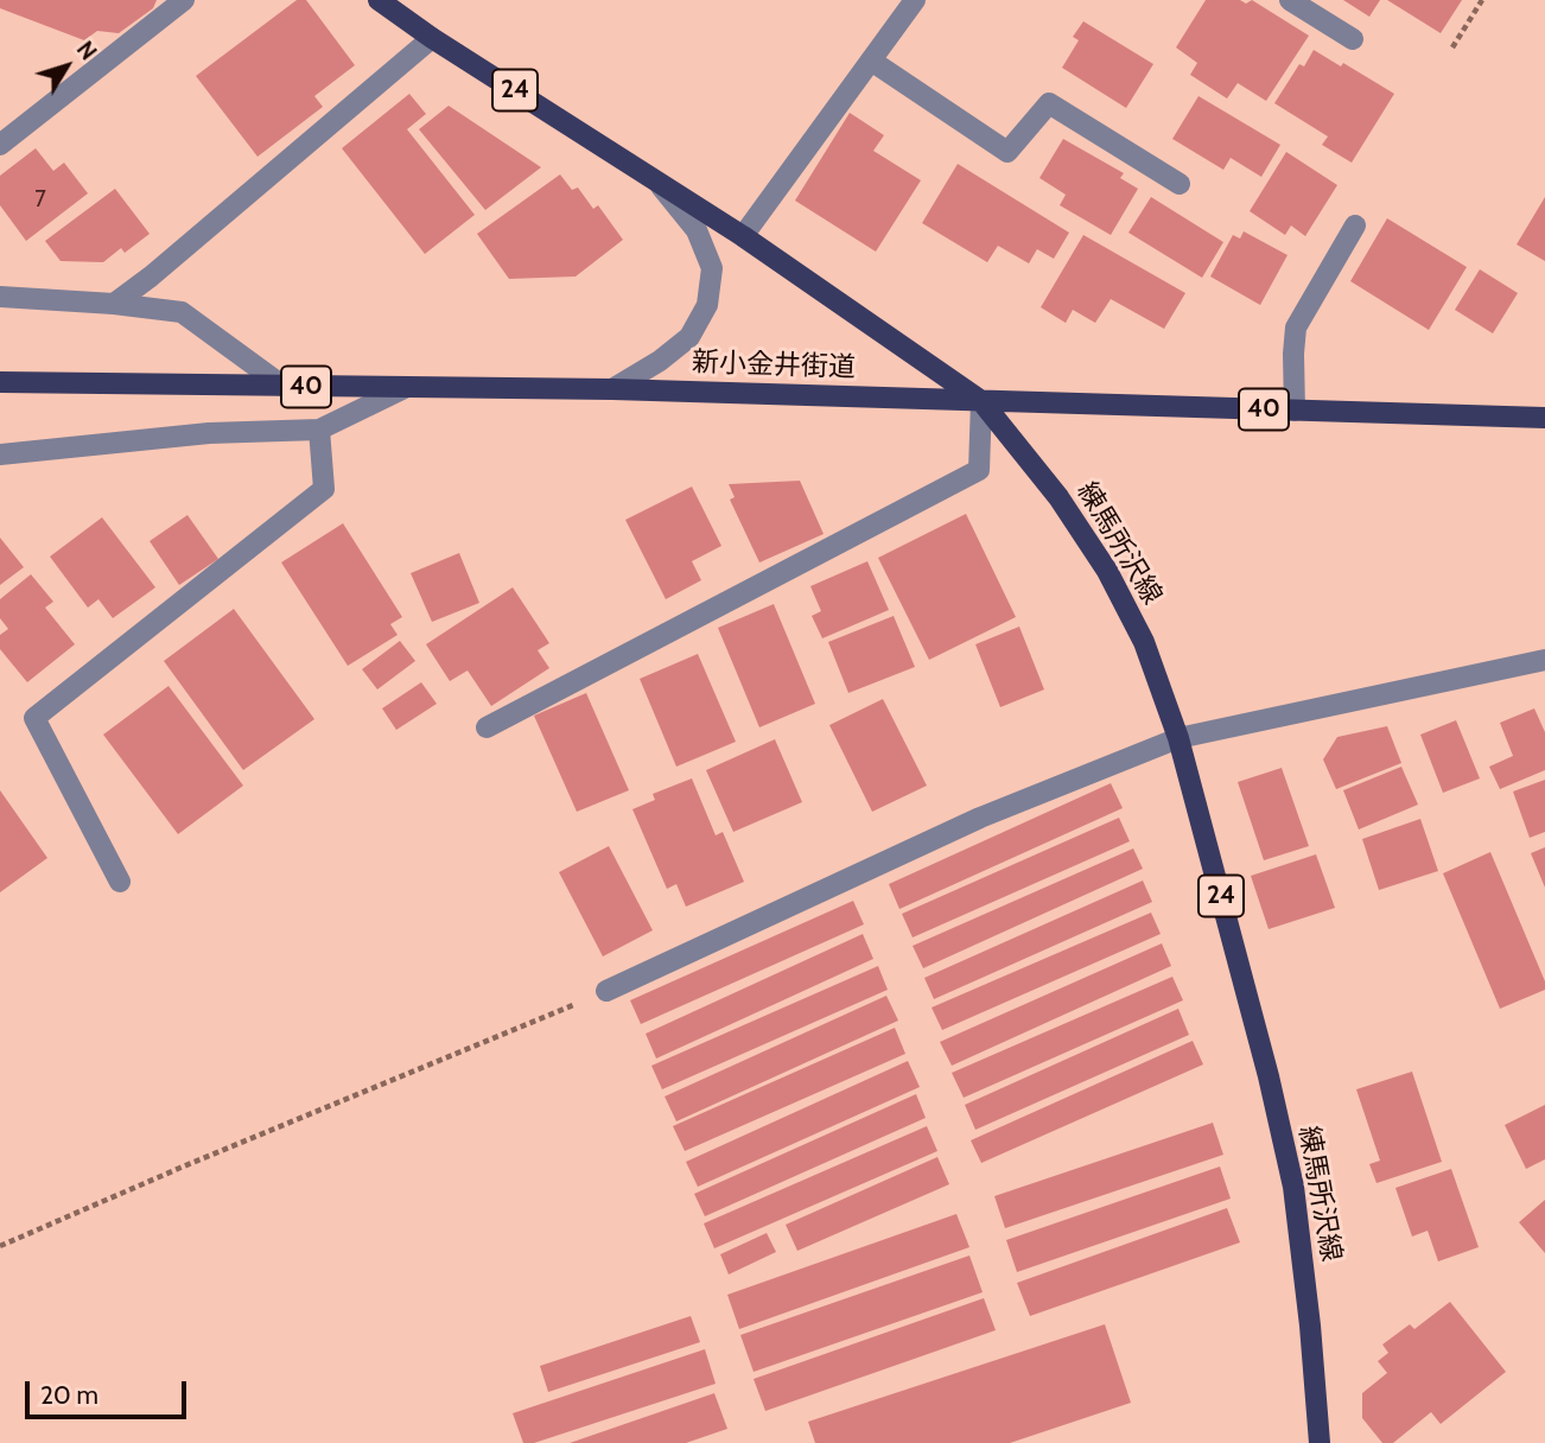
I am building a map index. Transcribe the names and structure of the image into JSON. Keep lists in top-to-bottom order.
{
  "streets": {
    "main road": [
      "24",
      "新小金井街道",
      "40",
      "練馬所沢線"
    ]
  },
  "crossings": [
    ["新小金井街道", "練馬所沢線"]
  ],
  "house_numbers": ["7"],
  "scale_bar": "20 m",
  "north": "top right"
}
